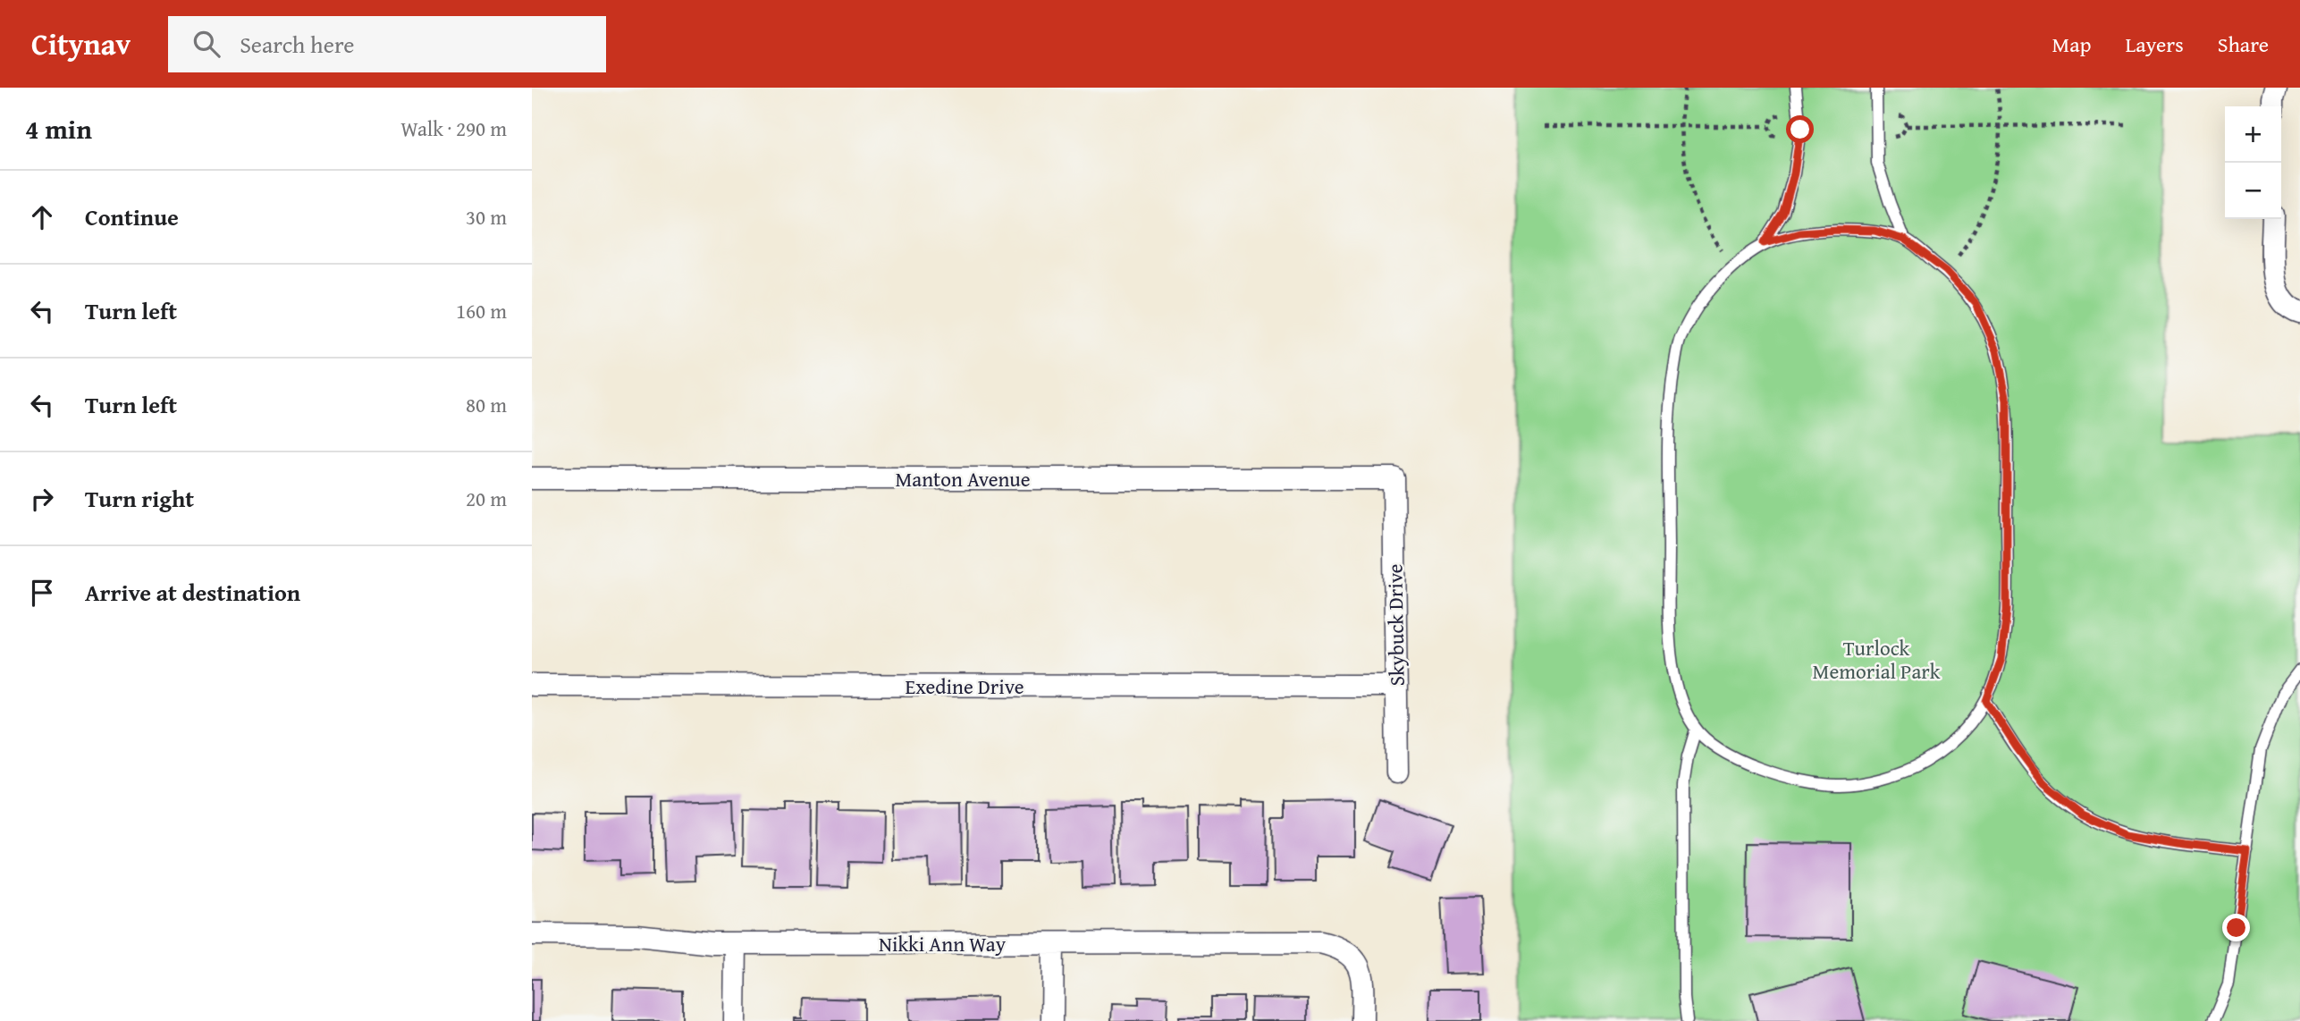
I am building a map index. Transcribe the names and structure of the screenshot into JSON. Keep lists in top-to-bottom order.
{
  "streets": {
    "street": [
      "Manton Avenue",
      "Skybuck Drive",
      "Exedine Drive",
      "Nikki Ann Way"
    ]
  },
  "crossings": [
    ["Manton Avenue", "Skybuck Drive"],
    ["Skybuck Drive", "Exedine Drive"]
  ],
  "parks": ["Turlock Memorial Park"],
  "page": {
    "header": "Citynav",
    "search": "Search here",
    "nav": ["Map", "Layers", "Share"],
    "heading": ["4 min", "Walk · 290 m"],
    "map_buttons": ["+", "−"],
    "list": [
      ["Continue", "30 m"],
      ["Turn left", "160 m"],
      ["Turn left", "80 m"],
      ["Turn right", "20 m"],
      "Arrive at destination"
    ]
  }
}
